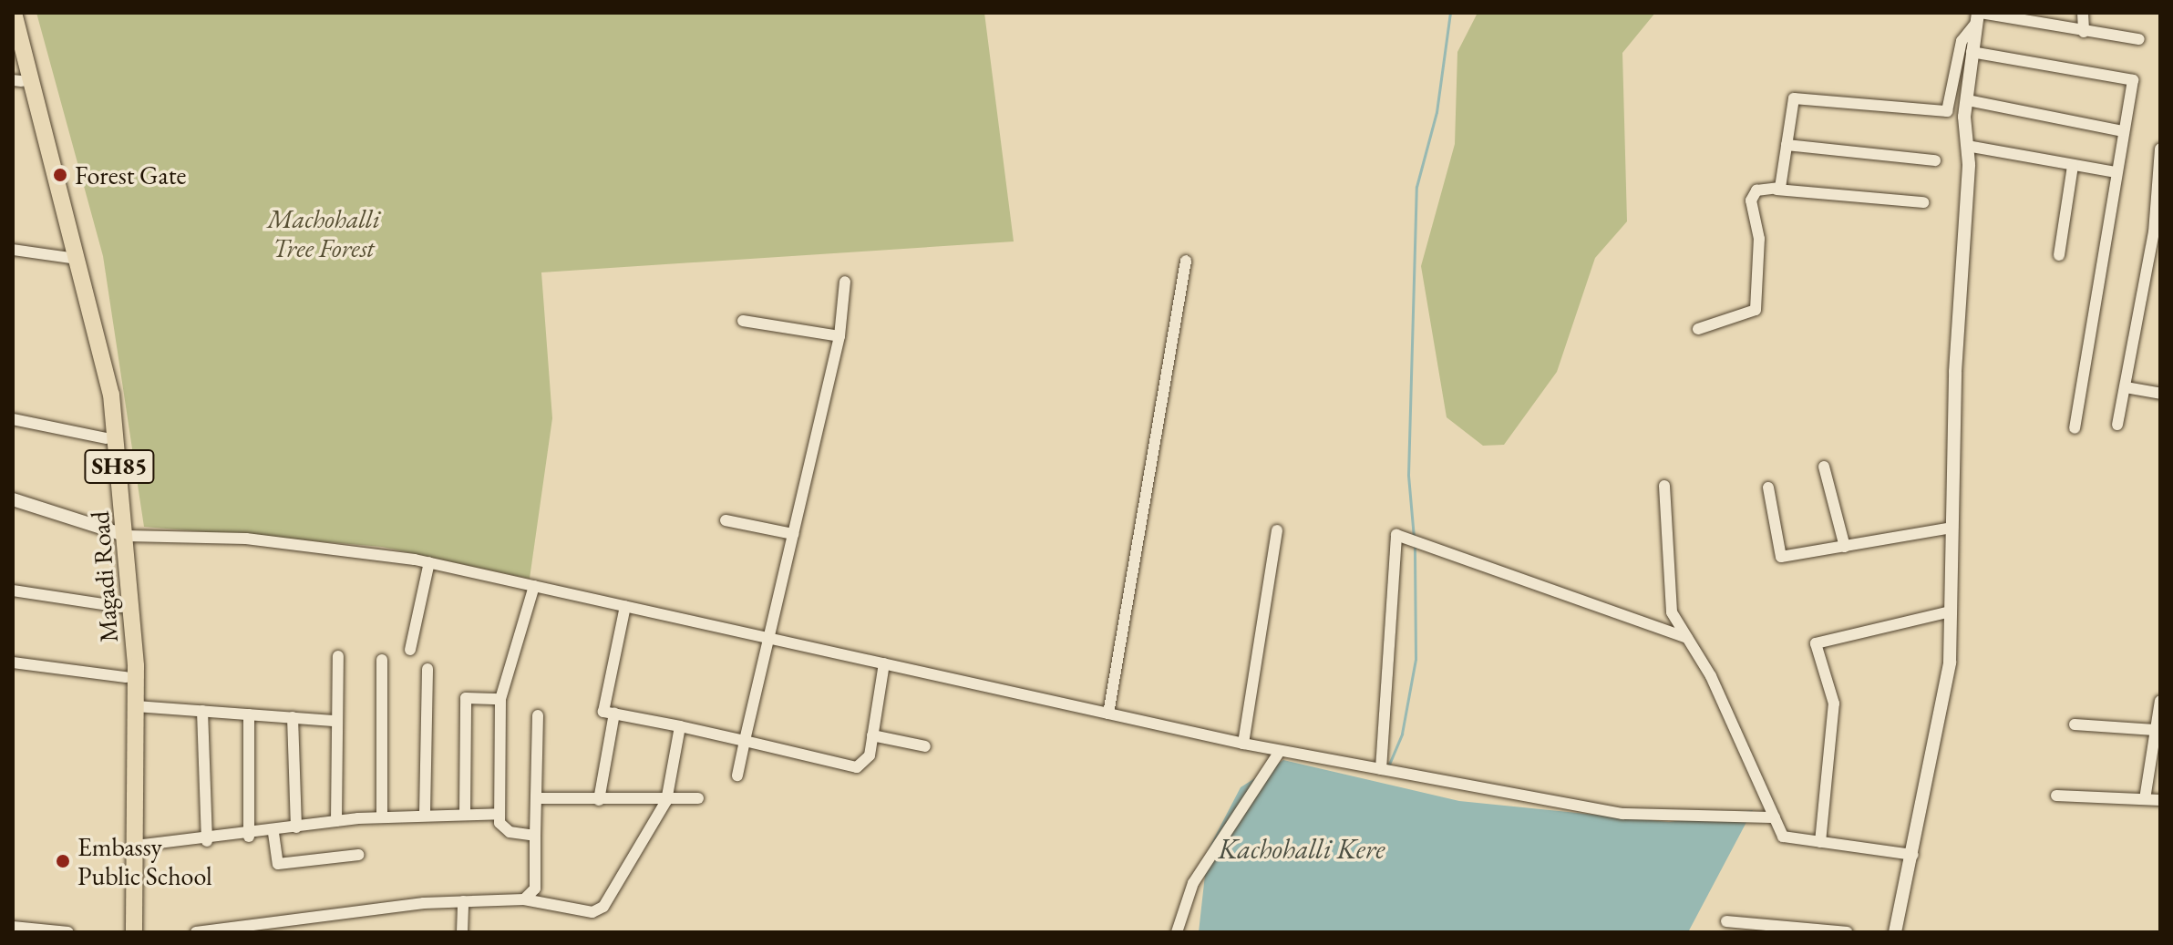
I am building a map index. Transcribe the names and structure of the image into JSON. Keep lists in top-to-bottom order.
{
  "streets": {
    "main road": ["SH85", "Magadi Road"]
  },
  "water": ["Kachohalli Kere"],
  "parks": ["Machohalli Tree Forest"],
  "places": ["Forest Gate", "Embassy Public School"]
}
